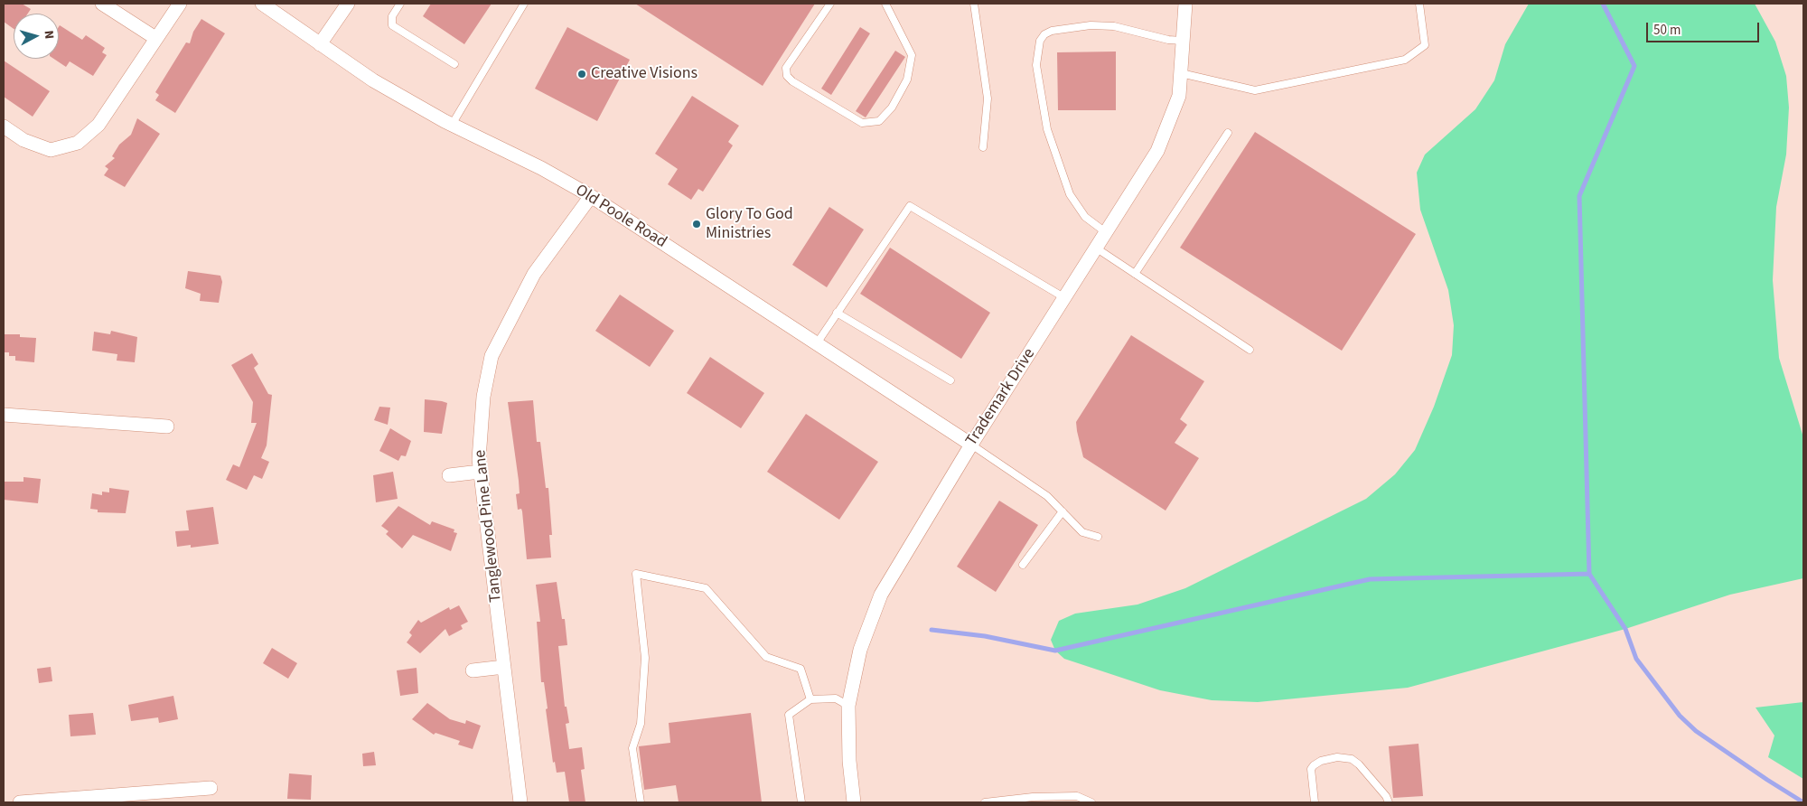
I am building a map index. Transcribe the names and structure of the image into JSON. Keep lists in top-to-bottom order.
{
  "streets": {
    "street": ["Old Poole Road", "Trademark Drive", "Tanglewood Pine Lane"]
  },
  "crossings": [
    ["Old Poole Road", "Trademark Drive"],
    ["Old Poole Road", "Tanglewood Pine Lane"]
  ],
  "places": ["Creative Visions", "Glory To God Ministries"],
  "scale_bar": "50 m",
  "north": "right"
}
